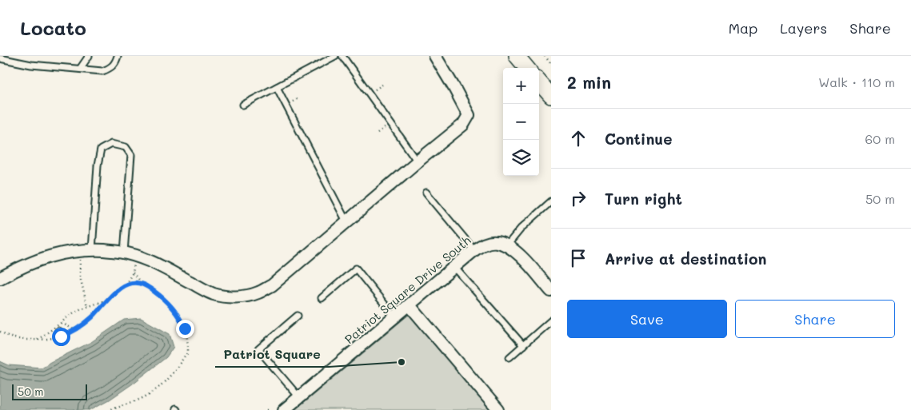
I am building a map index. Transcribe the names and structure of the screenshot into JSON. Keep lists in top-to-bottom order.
{
  "streets": {
    "street": ["Patriot Square Drive South"]
  },
  "places": ["Patriot Square"],
  "scale_bar": "50 m",
  "page": {
    "header": "Locato",
    "nav": ["Map", "Layers", "Share"],
    "heading": ["2 min", "Walk · 110 m"],
    "map_buttons": ["+", "−"],
    "list": [
      ["Continue", "60 m"],
      ["Turn right", "50 m"],
      "Arrive at destination"
    ],
    "buttons": ["Save", "Share"],
    "scale": "50 m"
  }
}
